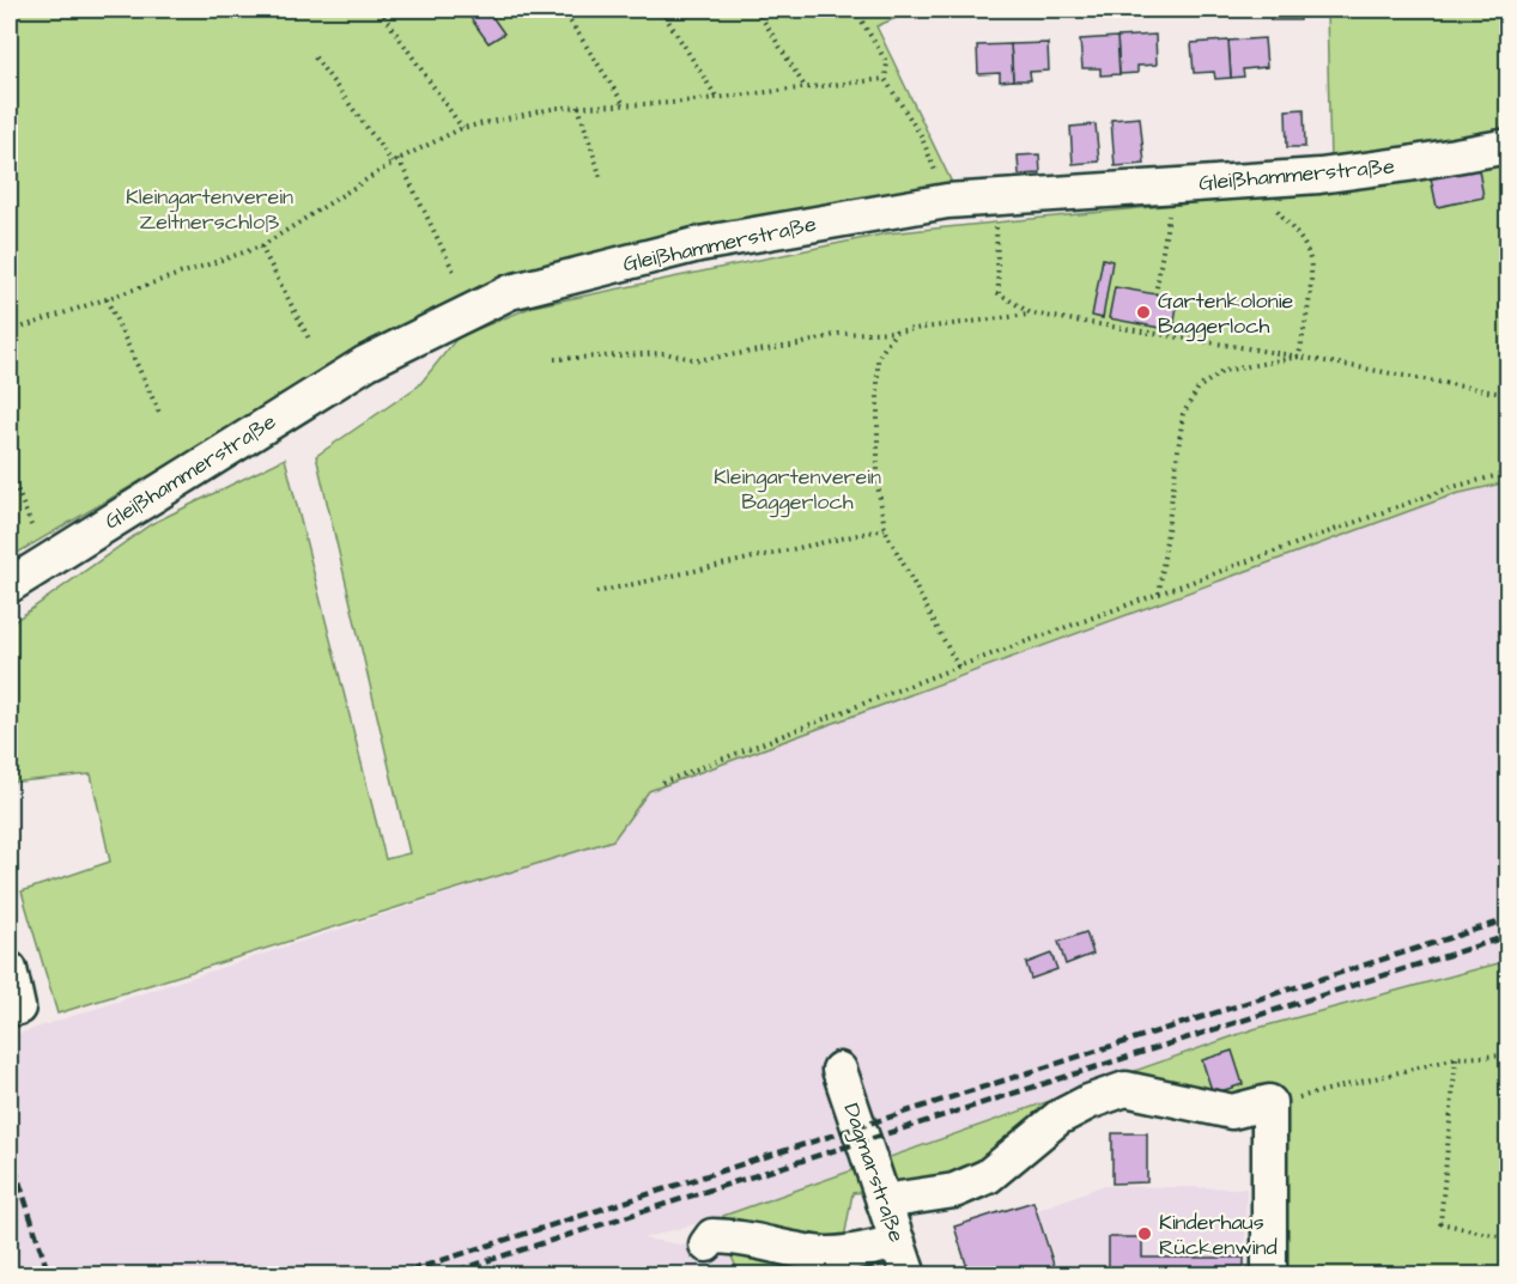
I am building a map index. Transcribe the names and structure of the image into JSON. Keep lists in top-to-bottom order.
{
  "streets": {
    "street": ["Gleißhammerstraße", "Dagmarstraße"]
  },
  "parks": ["Kleingartenverein Zeltnerschloß", "Kleingartenverein Baggerloch"],
  "places": ["Gartenkolonie Baggerloch", "Kinderhaus Rückenwind"]
}
